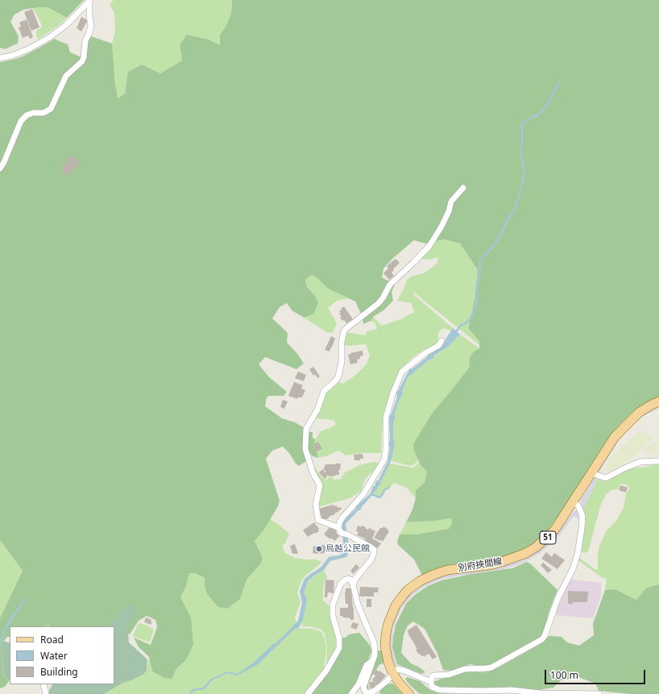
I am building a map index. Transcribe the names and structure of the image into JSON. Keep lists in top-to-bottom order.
{
  "streets": {
    "main road": ["51", "別府挾間線"]
  },
  "places": ["鳥越公民館"],
  "legend": ["Road", "Water", "Building"],
  "scale_bar": "100 m"
}
